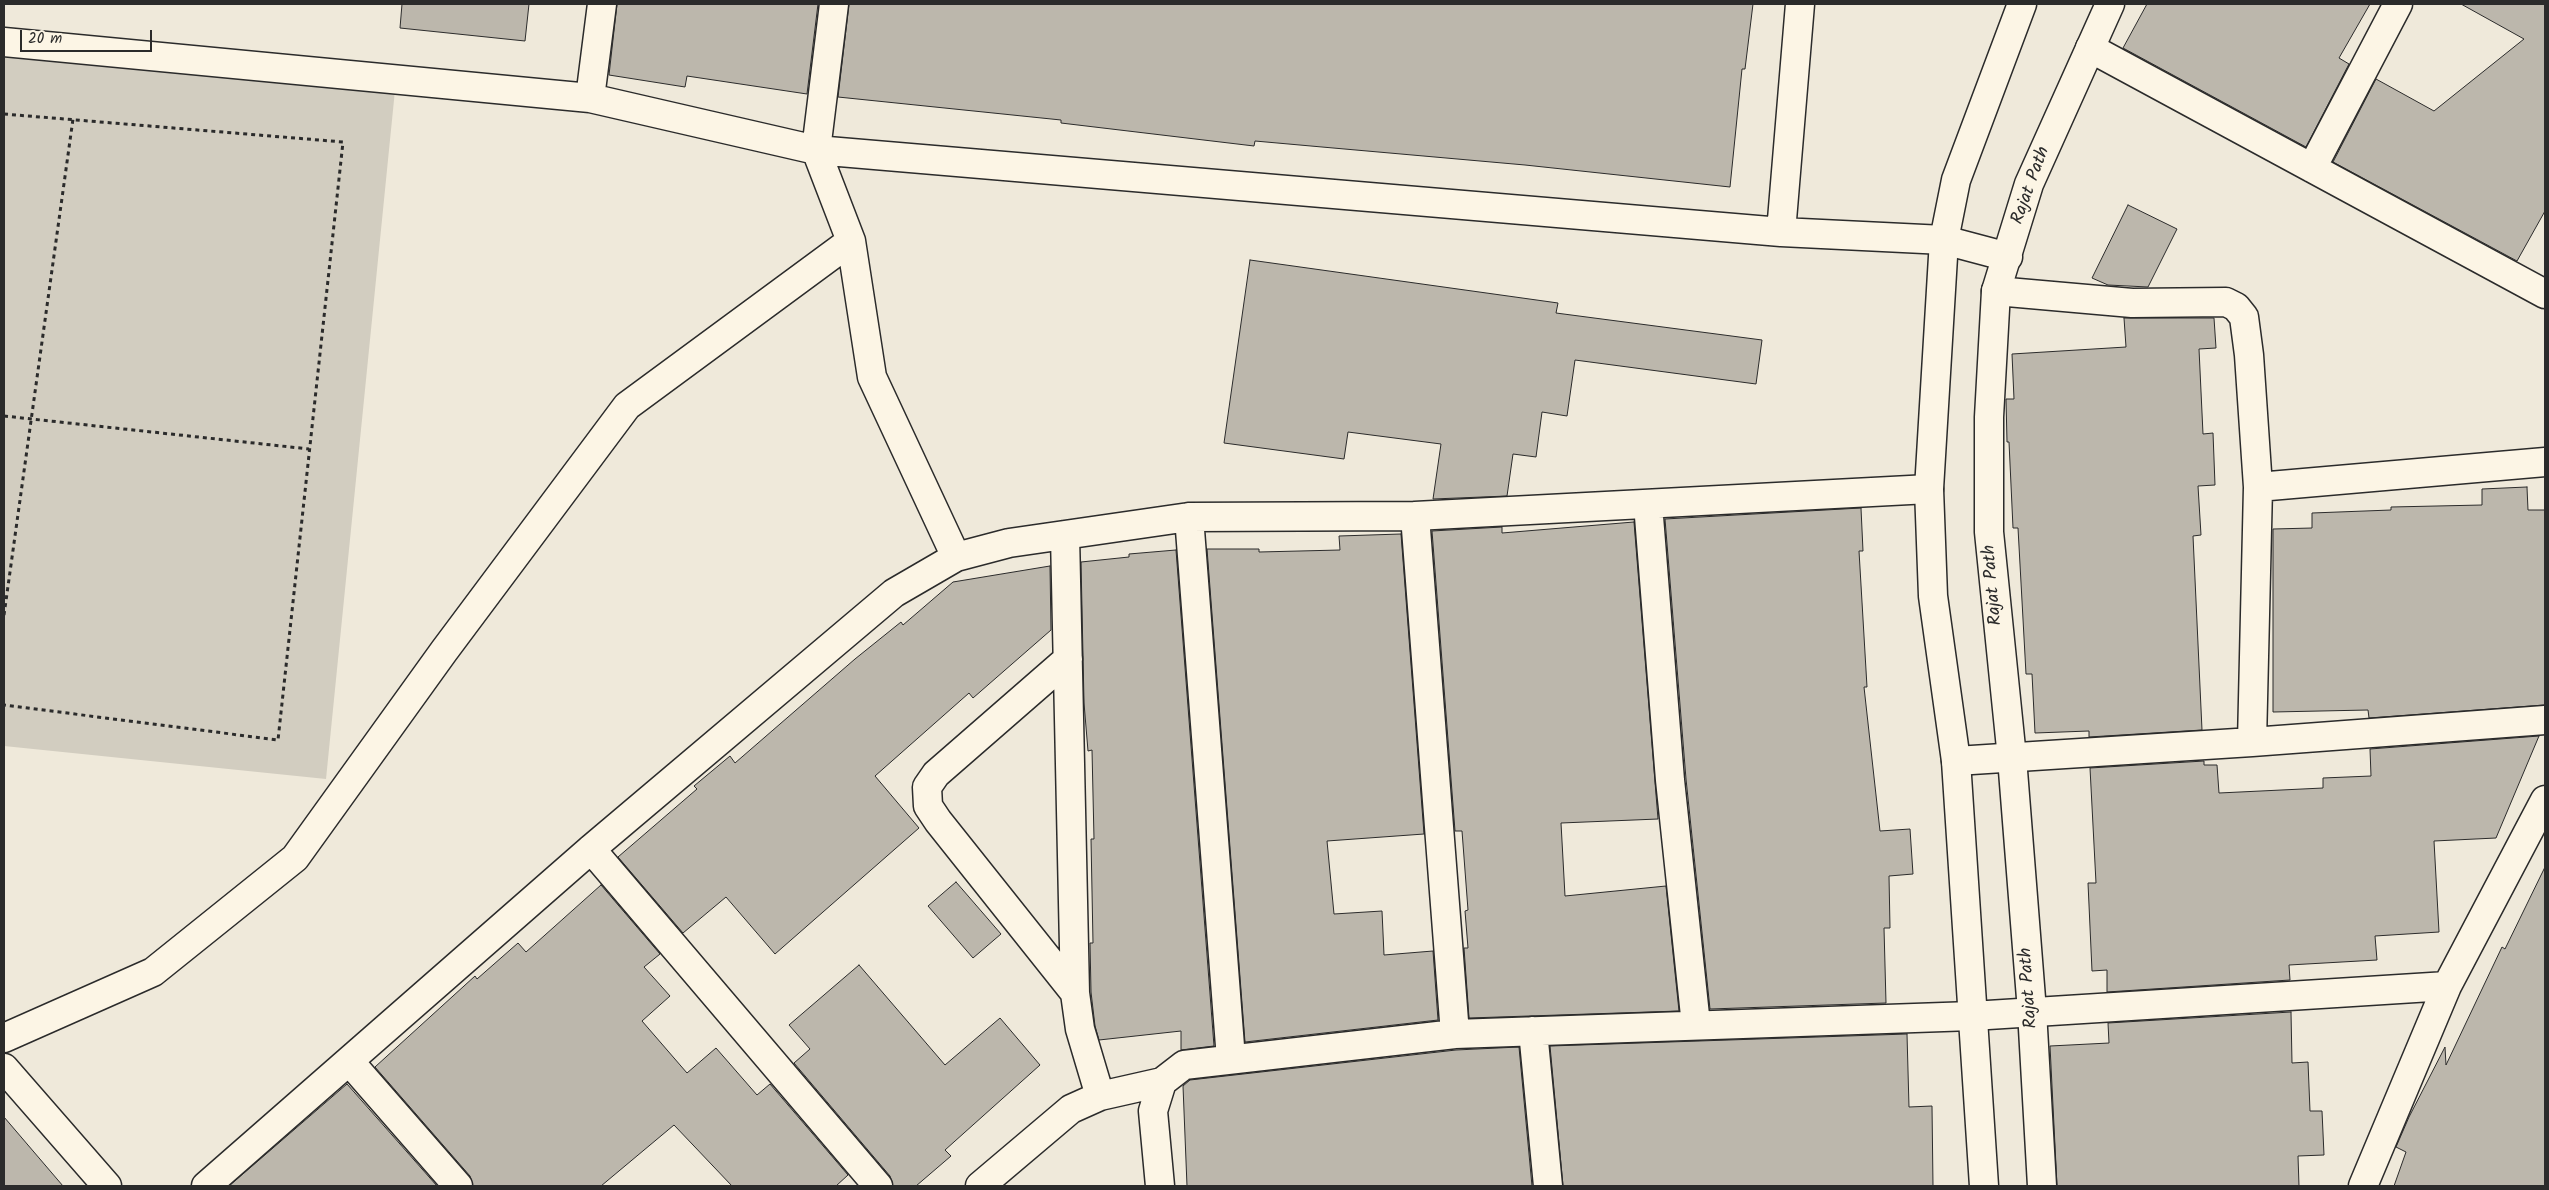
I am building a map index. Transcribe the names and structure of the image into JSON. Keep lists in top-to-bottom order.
{
  "streets": {
    "street": ["Rajat Path"]
  },
  "scale_bar": "20 m"
}
